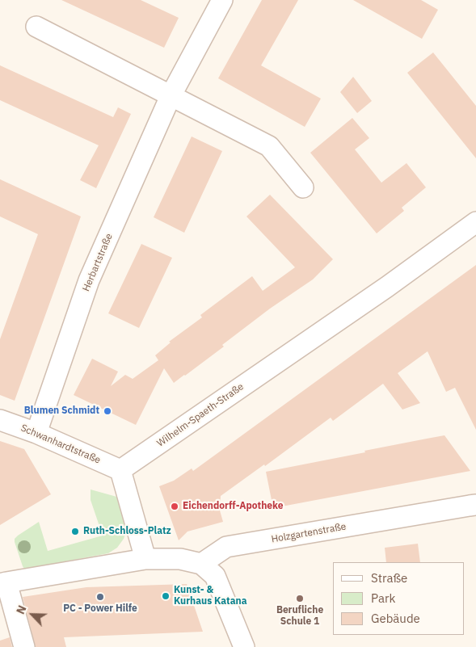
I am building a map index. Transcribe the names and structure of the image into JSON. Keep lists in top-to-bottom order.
{
  "streets": {
    "street": [
      "Herbartstraße",
      "Wilhelm-Spaeth-Straße",
      "Schwanhardtstraße",
      "Holzgartenstraße"
    ]
  },
  "crossings": [
    ["Herbartstraße", "Schwanhardtstraße"],
    ["Wilhelm-Spaeth-Straße", "Schwanhardtstraße"]
  ],
  "places": [
    "Blumen Schmidt",
    "Eichendorff-Apotheke",
    "Ruth-Schloss-Platz",
    "Kunst- & Kurhaus Katana",
    "PC - Power Hilfe",
    "Berufliche Schule 1"
  ],
  "legend": ["Straße", "Park", "Gebäude"],
  "north": "top left"
}
